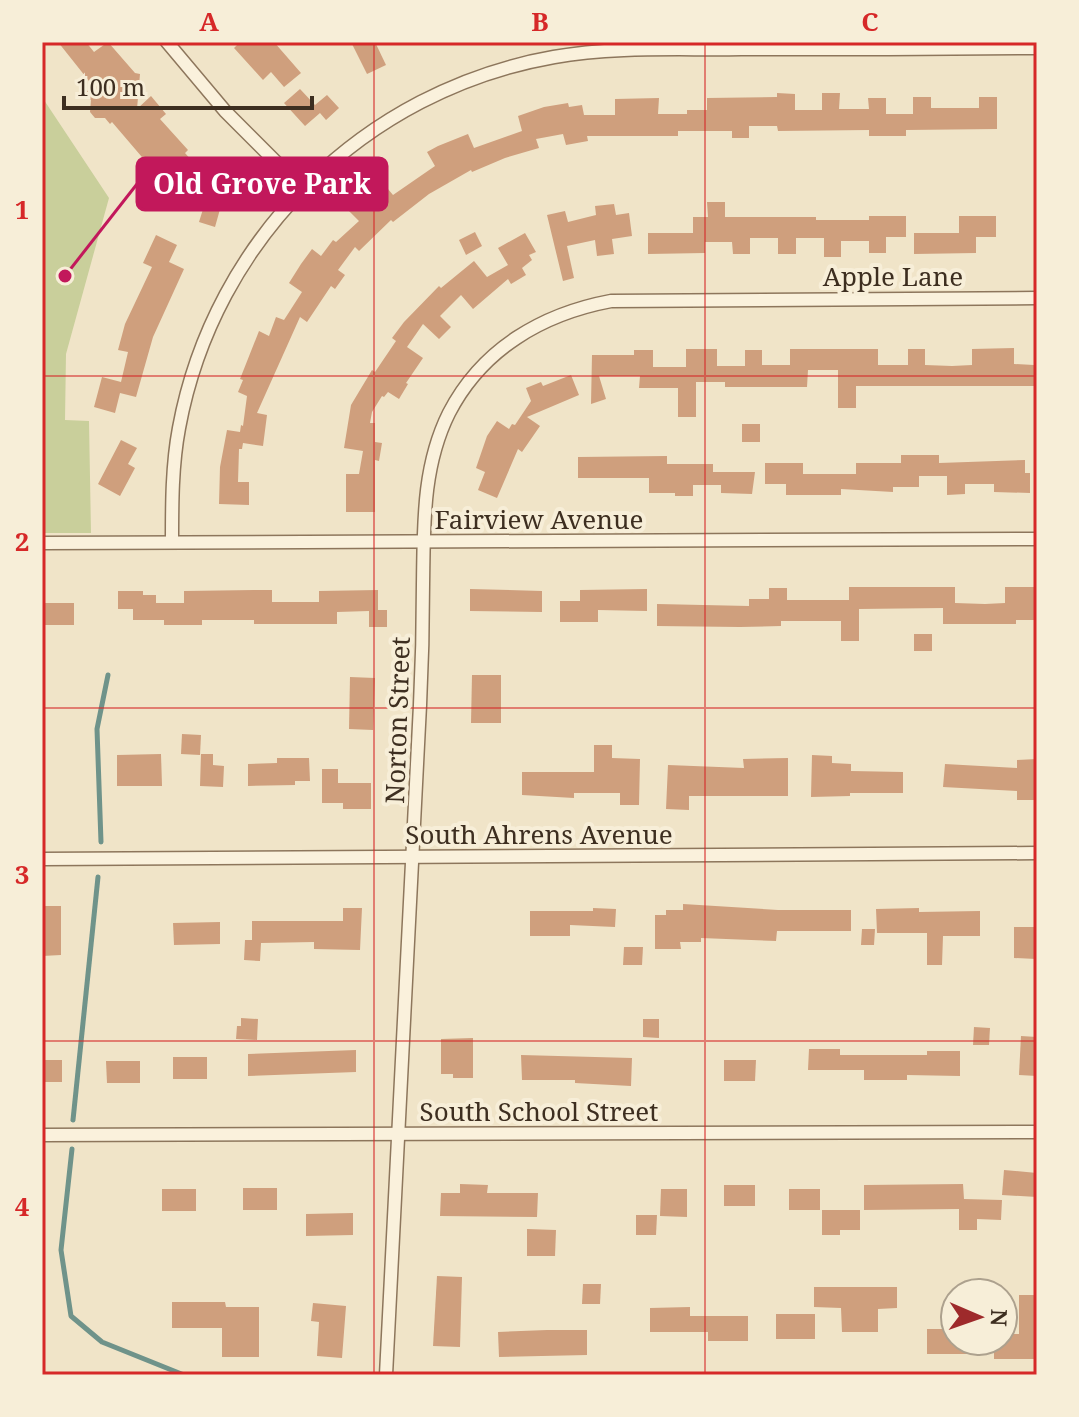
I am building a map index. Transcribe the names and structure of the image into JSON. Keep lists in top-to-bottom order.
{
  "streets": {
    "street": [
      "Apple Lane",
      "Fairview Avenue",
      "Norton Street",
      "South Ahrens Avenue",
      "South School Street"
    ]
  },
  "crossings": [
    ["Apple Lane", "Norton Street"],
    ["Fairview Avenue", "Norton Street"],
    ["Norton Street", "South Ahrens Avenue"],
    ["Norton Street", "South School Street"]
  ],
  "places": ["Old Grove Park"],
  "scale_bar": "100 m",
  "north": "right",
  "grid": {
    "columns": ["A", "B", "C"],
    "rows": [
      "1",
      "2",
      "3",
      "4"
    ]
  }
}
